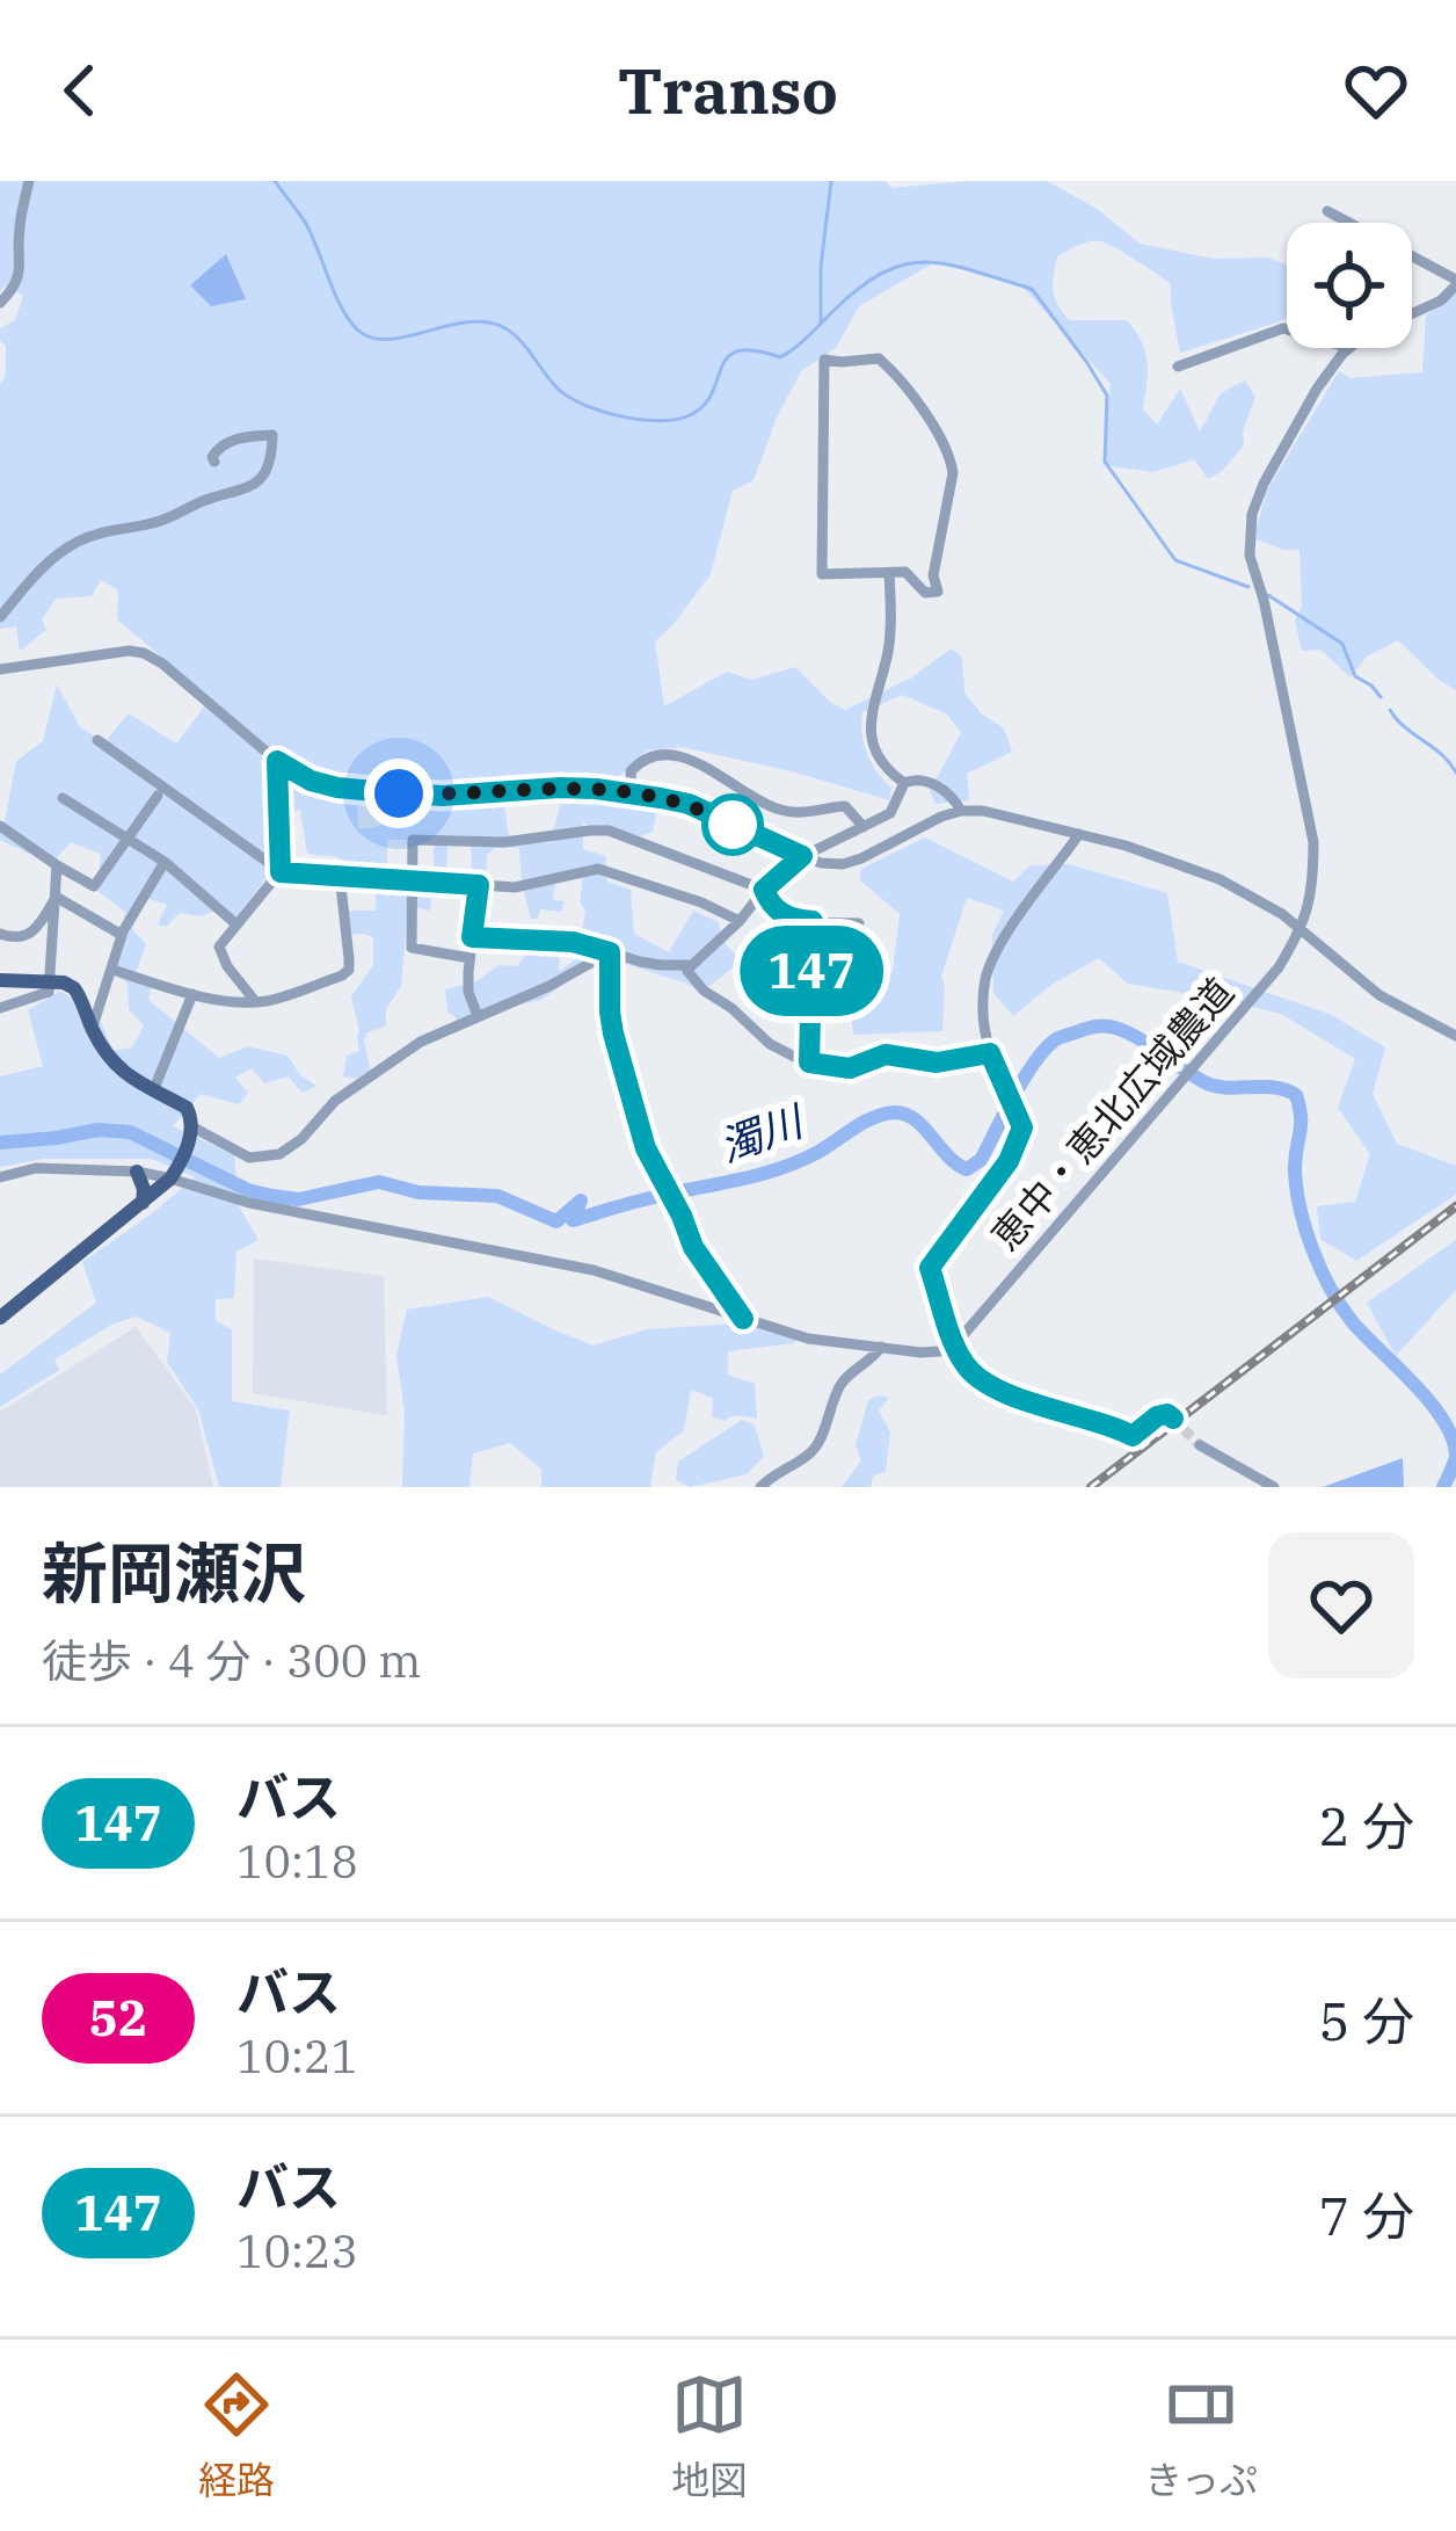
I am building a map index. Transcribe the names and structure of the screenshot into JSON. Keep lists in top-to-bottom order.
{
  "streets": {
    "street": ["恵中・恵北広域農道"]
  },
  "water": ["濁川"],
  "lines": ["bus line 147"],
  "page": {
    "header": "Transo",
    "on_map": "147",
    "heading": ["新岡瀬沢", "徒歩 · 4 分 · 300 m"],
    "list": [
      {
        "mark": "147",
        "name": "バス",
        "note": "10:18",
        "value": "2 分"
      },
      {
        "mark": "52",
        "name": "バス",
        "note": "10:21",
        "value": "5 分"
      },
      {
        "mark": "147",
        "name": "バス",
        "note": "10:23",
        "value": "7 分"
      }
    ],
    "tabs": ["経路", "地図", "きっぷ"]
  }
}
